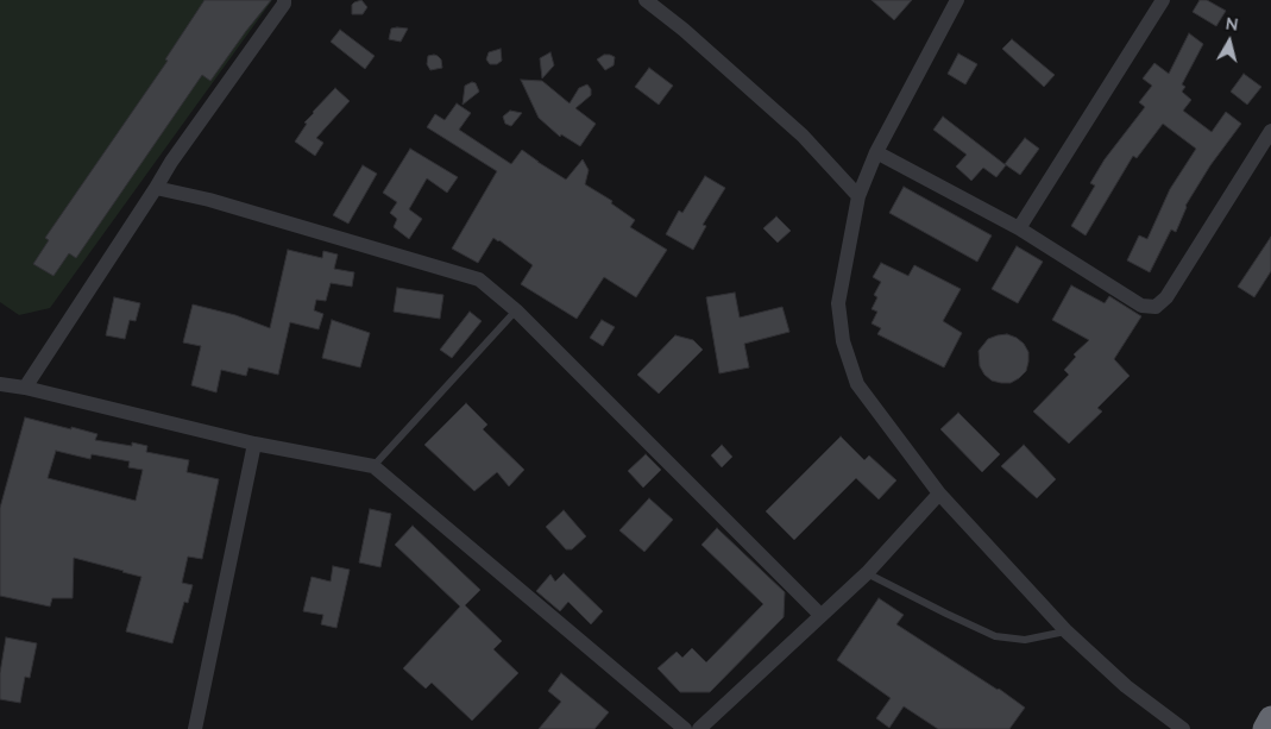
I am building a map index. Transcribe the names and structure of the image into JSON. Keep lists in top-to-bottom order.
{
  "north": "top"
}
